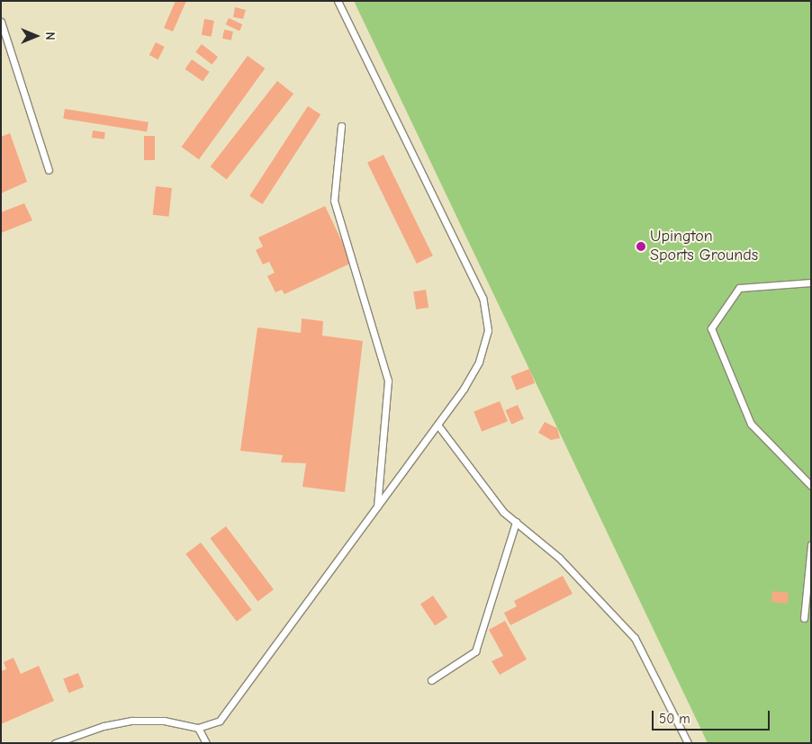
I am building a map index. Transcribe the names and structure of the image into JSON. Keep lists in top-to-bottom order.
{
  "places": ["Upington Sports Grounds"],
  "scale_bar": "50 m",
  "north": "right"
}
